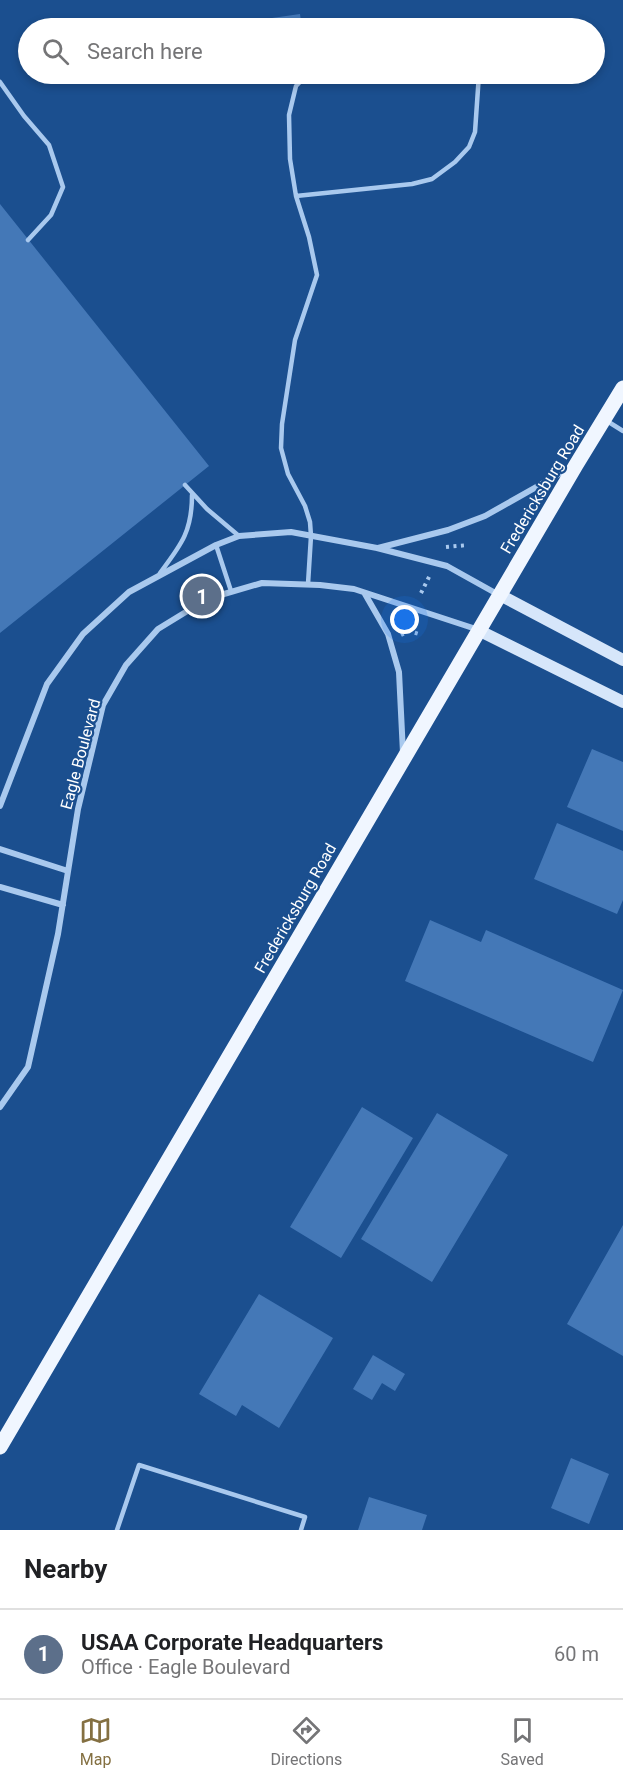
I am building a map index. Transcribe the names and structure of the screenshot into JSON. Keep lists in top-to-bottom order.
{
  "streets": {
    "main road": ["Fredericksburg Road"],
    "street": ["Eagle Boulevard"]
  },
  "crossings": [
    ["Fredericksburg Road", "Eagle Boulevard"]
  ],
  "page": {
    "search": "Search here",
    "pins": "1",
    "heading": "Nearby",
    "list": [
      {
        "mark": "1",
        "name": "USAA Corporate Headquarters",
        "note": "Office · Eagle Boulevard",
        "value": "60 m"
      }
    ],
    "nav": ["Map", "Directions", "Saved"]
  }
}
